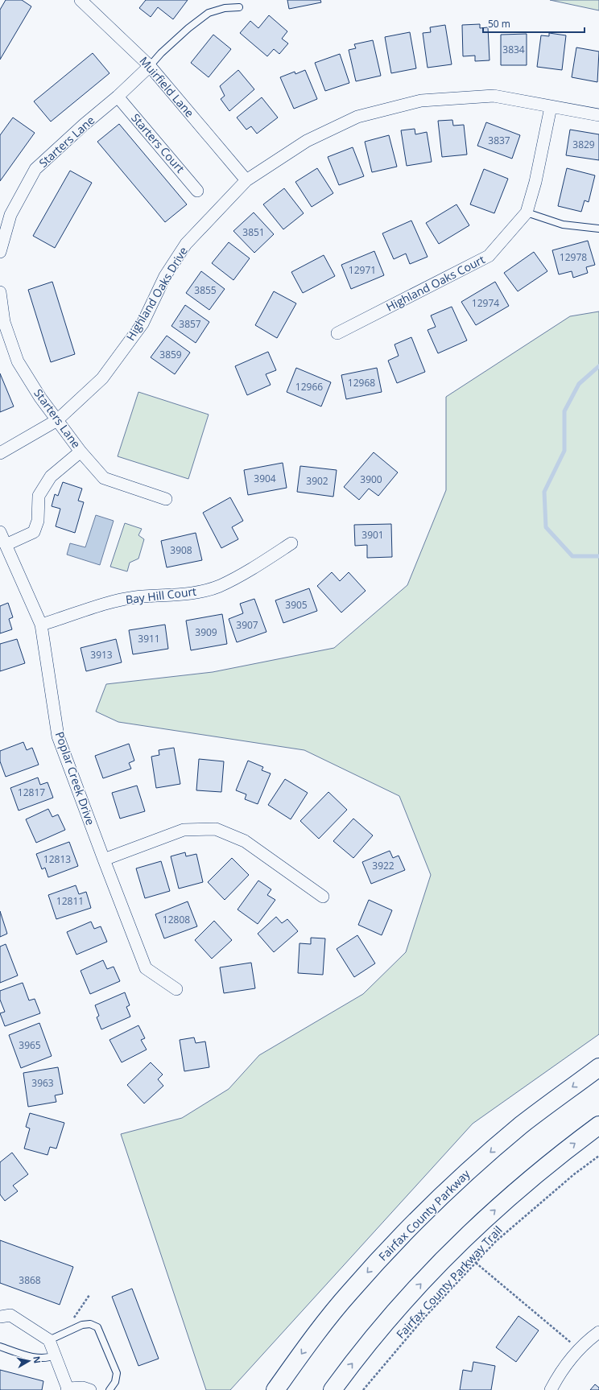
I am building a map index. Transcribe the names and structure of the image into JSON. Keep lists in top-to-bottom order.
{
  "streets": {
    "highway": ["Fairfax County Parkway"],
    "street": [
      "Muirfield Lane",
      "Starters Lane",
      "Starters Court",
      "Highland Oaks Court",
      "Highland Oaks Drive",
      "Bay Hill Court",
      "Poplar Creek Drive"
    ],
    "path": ["Fairfax County Parkway Trail"]
  },
  "crossings": [
    ["Muirfield Lane", "Starters Lane"],
    ["Muirfield Lane", "Highland Oaks Drive"],
    ["Starters Lane", "Starters Court"],
    ["Starters Lane", "Highland Oaks Drive"],
    ["Highland Oaks Court", "Highland Oaks Drive"],
    ["Bay Hill Court", "Poplar Creek Drive"]
  ],
  "house_numbers": [
    "3834",
    "3837",
    "3829",
    "3851",
    "12978",
    "12971",
    "3855",
    "12974",
    "3857",
    "3859",
    "12968",
    "12966",
    "3904",
    "3900",
    "3902",
    "3901",
    "3908",
    "3905",
    "3907",
    "3909",
    "3911",
    "3913",
    "12817",
    "12813",
    "3922",
    "12811",
    "12808",
    "3965",
    "3963",
    "3868"
  ],
  "scale_bar": "50 m",
  "north": "right"
}
